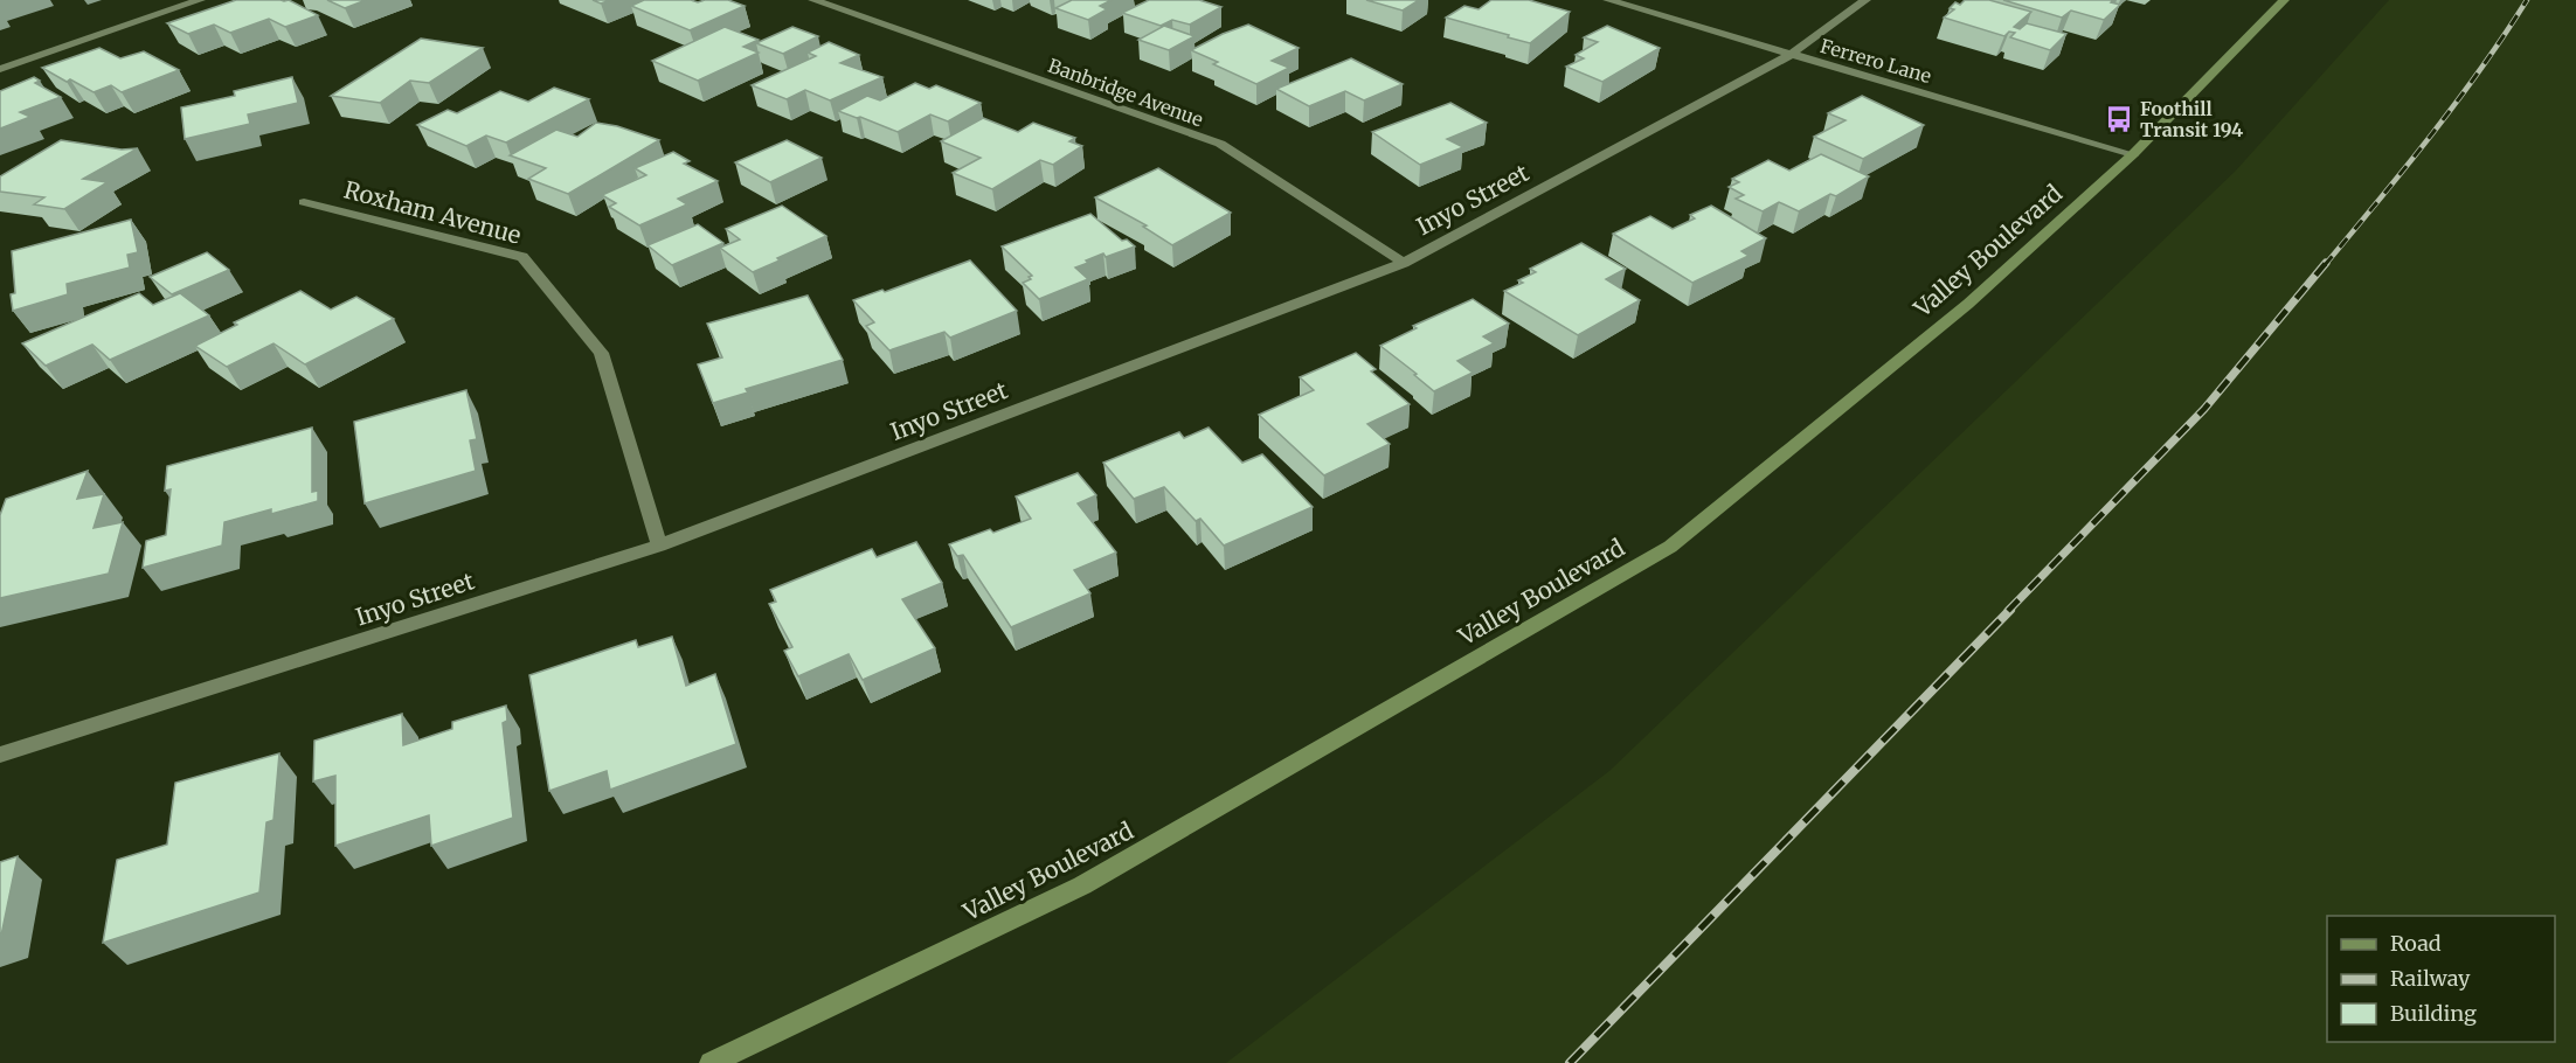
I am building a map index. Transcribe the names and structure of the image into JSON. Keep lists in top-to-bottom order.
{
  "streets": {
    "main road": ["Valley Boulevard"],
    "street": [
      "Ferrero Lane",
      "Banbridge Avenue",
      "Inyo Street",
      "Roxham Avenue"
    ]
  },
  "crossings": [
    ["Ferrero Lane", "Inyo Street"],
    ["Ferrero Lane", "Valley Boulevard"],
    ["Banbridge Avenue", "Inyo Street"],
    ["Inyo Street", "Roxham Avenue"]
  ],
  "places": {
    "bus stop": ["Foothill Transit 194"]
  },
  "legend": ["Road", "Railway", "Building"]
}
